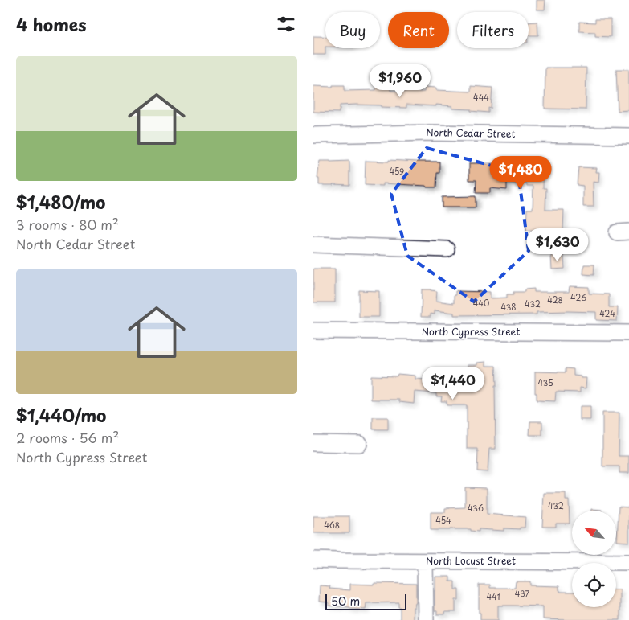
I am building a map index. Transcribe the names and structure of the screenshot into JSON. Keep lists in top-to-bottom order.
{
  "streets": {
    "street": ["North Cedar Street", "North Cypress Street", "North Locust Street"]
  },
  "house_numbers": [
    "444",
    "459",
    "426",
    "428",
    "440",
    "432",
    "438",
    "424",
    "435",
    "432",
    "436",
    "454",
    "468",
    "437",
    "441"
  ],
  "scale_bar": "50 m",
  "north": "top left",
  "page": {
    "heading": "4 homes",
    "chip": ["Buy", "Rent", "Filters"],
    "list": [
      {
        "name": "$1,480/mo",
        "note": "3 rooms · 80 m² · North Cedar Street"
      },
      {
        "name": "$1,440/mo",
        "note": "2 rooms · 56 m² · North Cypress Street"
      }
    ],
    "price": [
      "$1,960",
      "$1,480",
      "$1,630",
      "$1,440"
    ],
    "scale": "50 m"
  }
}
